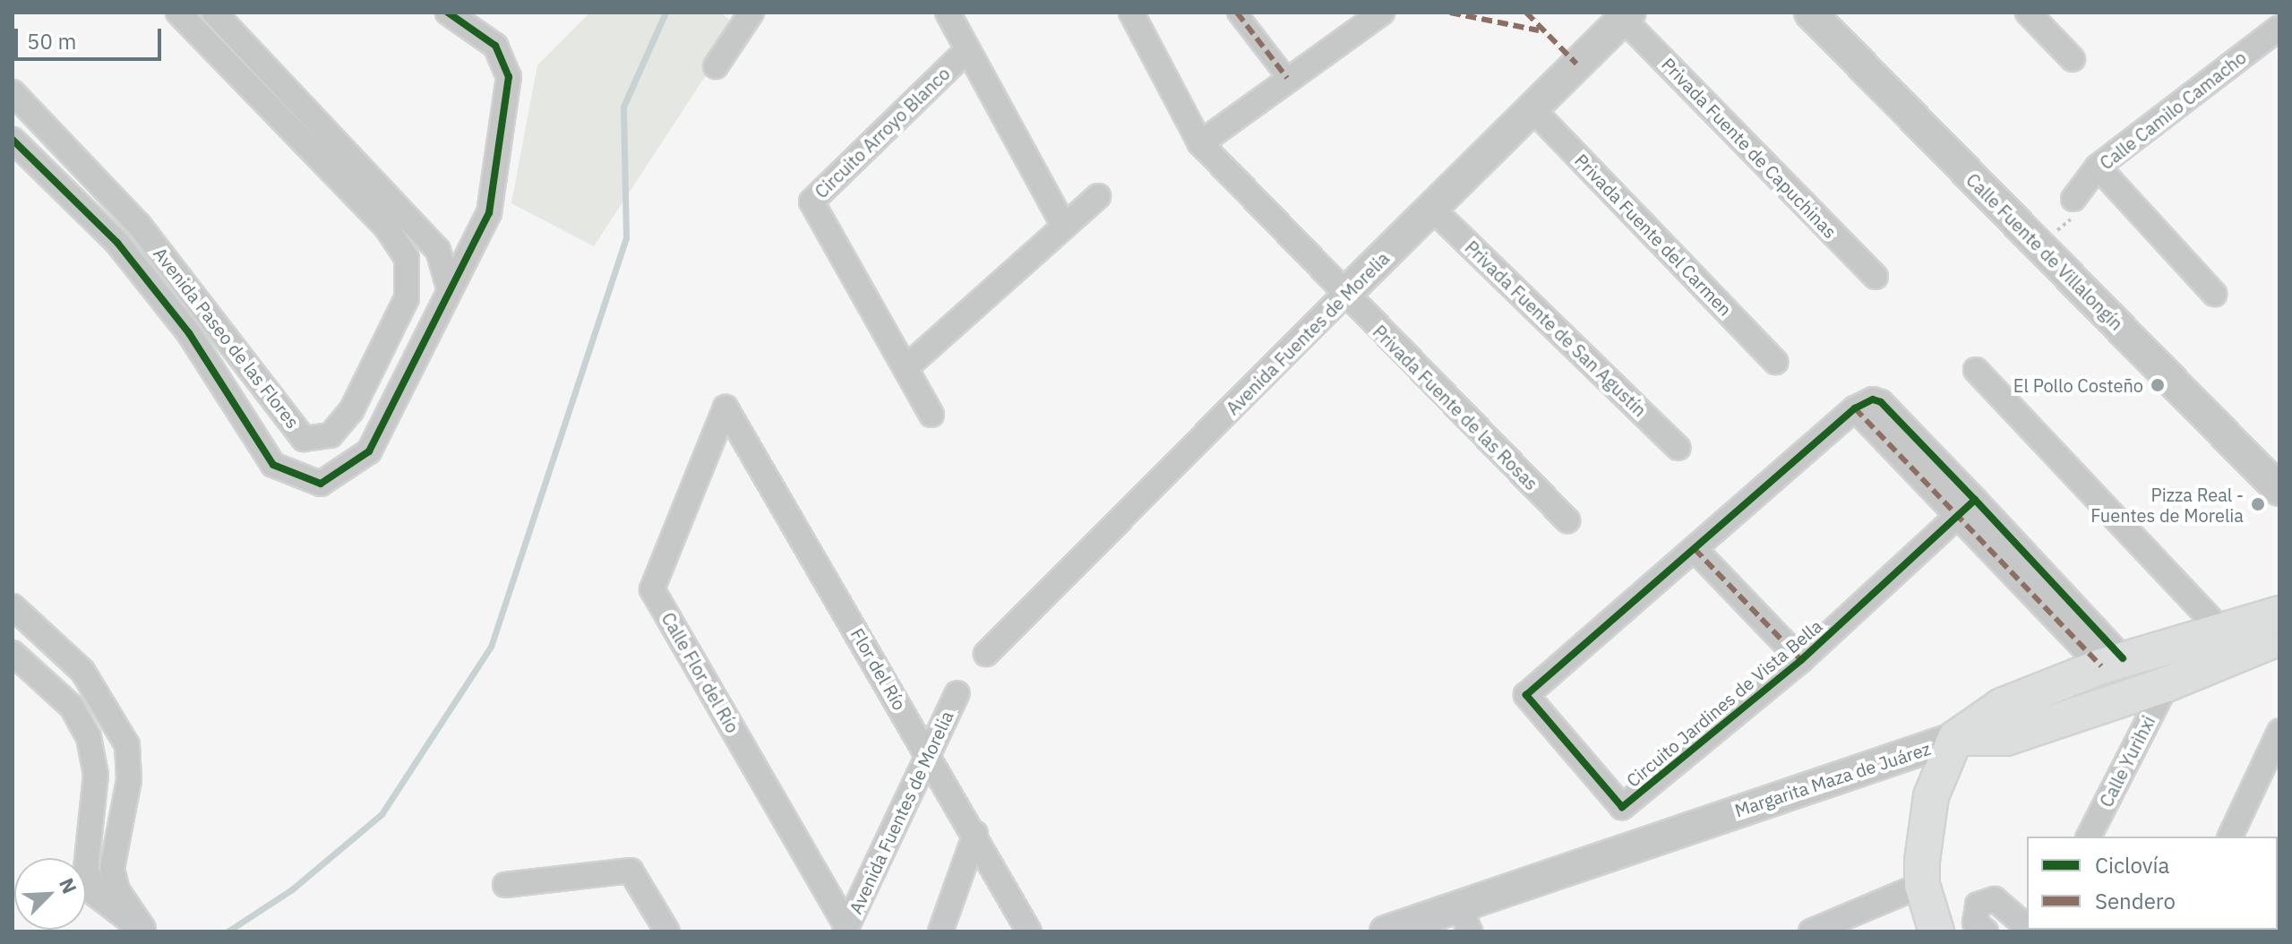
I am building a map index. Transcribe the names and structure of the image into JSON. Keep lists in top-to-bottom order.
{
  "streets": {
    "main road": ["Margarita Maza de Juárez"],
    "street": [
      "Calle Camilo Camacho",
      "Circuito Arroyo Blanco",
      "Privada Fuente de Capuchinas",
      "Privada Fuente del Carmen",
      "Calle Fuente de Villalongín",
      "Privada Fuente de San Agustín",
      "Avenida Fuentes de Morelia",
      "Avenida Paseo de las Flores",
      "Privada Fuente de las Rosas",
      "Flor del Río",
      "Calle Flor del Río",
      "Circuito Jardines de Vista Bella",
      "Calle Yurihxi"
    ]
  },
  "crossings": [
    ["Privada Fuente de Capuchinas", "Avenida Fuentes de Morelia"],
    ["Privada Fuente del Carmen", "Avenida Fuentes de Morelia"],
    ["Privada Fuente de San Agustín", "Avenida Fuentes de Morelia"],
    ["Avenida Fuentes de Morelia", "Privada Fuente de las Rosas"],
    ["Avenida Fuentes de Morelia", "Flor del Río"],
    ["Avenida Fuentes de Morelia", "Calle Flor del Río"],
    ["Flor del Río", "Calle Flor del Río"],
    ["Calle Yurihxi", "Margarita Maza de Juárez"]
  ],
  "places": ["El Pollo Costeño", "Pizza Real - Fuentes de Morelia"],
  "legend": ["Ciclovía", "Sendero"],
  "scale_bar": "50 m",
  "north": "top right"
}
